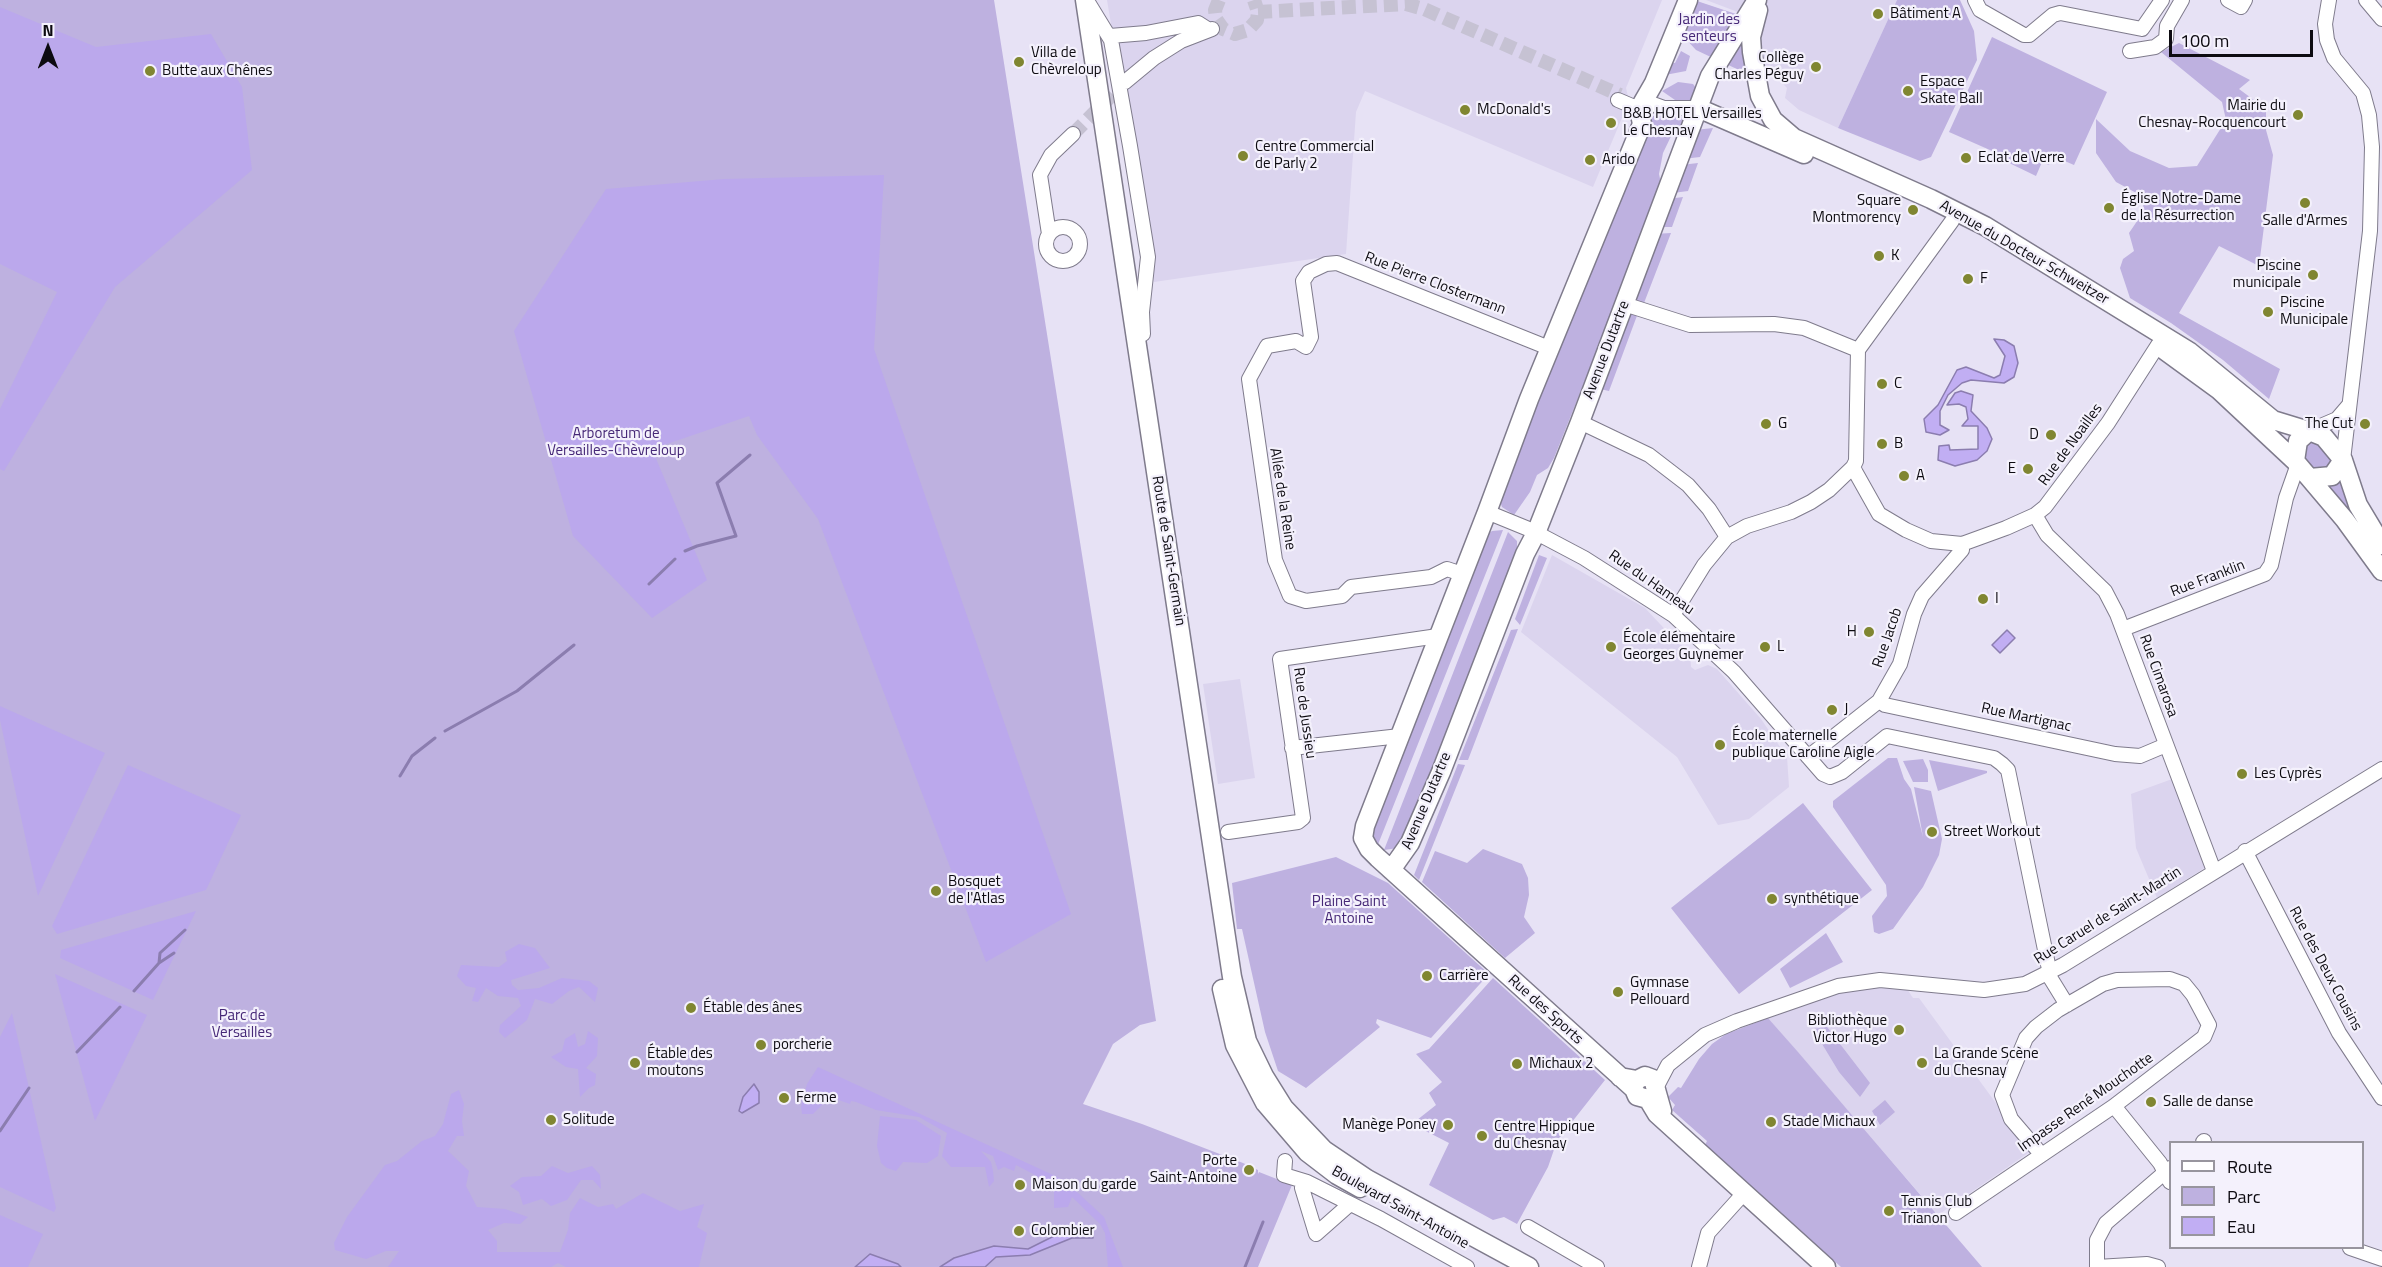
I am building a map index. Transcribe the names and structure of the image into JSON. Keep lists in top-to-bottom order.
{
  "streets": {
    "main road": [
      "Avenue du Docteur Schweitzer",
      "Avenue Dutartre",
      "Route de Saint-Germain",
      "Rue des Sports",
      "Boulevard Saint-Antoine"
    ],
    "street": [
      "Rue Pierre Clostermann",
      "Rue de Noailles",
      "Allée de la Reine",
      "Rue Franklin",
      "Rue du Hameau",
      "Rue Jacob",
      "Rue Cimarosa",
      "Rue de Jussieu",
      "Rue Martignac",
      "Rue Caruel de Saint-Martin",
      "Rue des Deux Cousins",
      "Impasse René Mouchotte"
    ]
  },
  "crossings": [
    ["Avenue du Docteur Schweitzer", "Avenue Dutartre"],
    ["Avenue du Docteur Schweitzer", "Rue de Noailles"],
    ["Avenue du Docteur Schweitzer", "Rue Franklin"],
    ["Rue Pierre Clostermann", "Allée de la Reine"],
    ["Avenue Dutartre", "Rue du Hameau"],
    ["Avenue Dutartre", "Rue des Sports"],
    ["Rue de Noailles", "Rue Jacob"],
    ["Rue de Noailles", "Rue Cimarosa"],
    ["Route de Saint-Germain", "Boulevard Saint-Antoine"],
    ["Rue Franklin", "Rue Cimarosa"],
    ["Rue du Hameau", "Rue Jacob"],
    ["Rue du Hameau", "Rue Caruel de Saint-Martin"],
    ["Rue Jacob", "Rue Martignac"],
    ["Rue Cimarosa", "Rue Martignac"],
    ["Rue Cimarosa", "Rue Caruel de Saint-Martin"],
    ["Rue Caruel de Saint-Martin", "Rue des Deux Cousins"],
    ["Rue Caruel de Saint-Martin", "Rue des Sports"]
  ],
  "parks": [
    "Jardin des senteurs",
    "Arboretum de Versailles-Chèvreloup",
    "Plaine Saint Antoine",
    "Parc de Versailles"
  ],
  "places": [
    "Bâtiment A",
    "Villa de Chèvreloup",
    "Collège Charles Péguy",
    "Butte aux Chênes",
    "Espace Skate Ball",
    "McDonald's",
    "Mairie du Chesnay-Rocquencourt",
    "B&B HOTEL Versailles Le Chesnay",
    "Centre Commercial de Parly 2",
    "Eclat de Verre",
    "Arido",
    "Salle d'Armes",
    "Église Notre-Dame de la Résurrection",
    "Square Montmorency",
    "K",
    "Piscine municipale",
    "F",
    "Piscine Municipale",
    "C",
    "G",
    "The Cut",
    "D",
    "B",
    "E",
    "A",
    "I",
    "H",
    "École élémentaire Georges Guynemer",
    "L",
    "J",
    "École maternelle publique Caroline Aigle",
    "Les Cyprès",
    "Street Workout",
    "Bosquet de l'Atlas",
    "synthétique",
    "Carrière",
    "Gymnase Pellouard",
    "Étable des ânes",
    "Bibliothèque Victor Hugo",
    "porcherie",
    "Étable des moutons",
    "La Grande Scène du Chesnay",
    "Michaux 2",
    "Ferme",
    "Salle de danse",
    "Solitude",
    "Stade Michaux",
    "Manège Poney",
    "Centre Hippique du Chesnay",
    "Porte Saint-Antoine",
    "Maison du garde",
    "Tennis Club Trianon",
    "Colombier"
  ],
  "legend": ["Route", "Parc", "Eau"],
  "scale_bar": "100 m",
  "north": "top"
}
